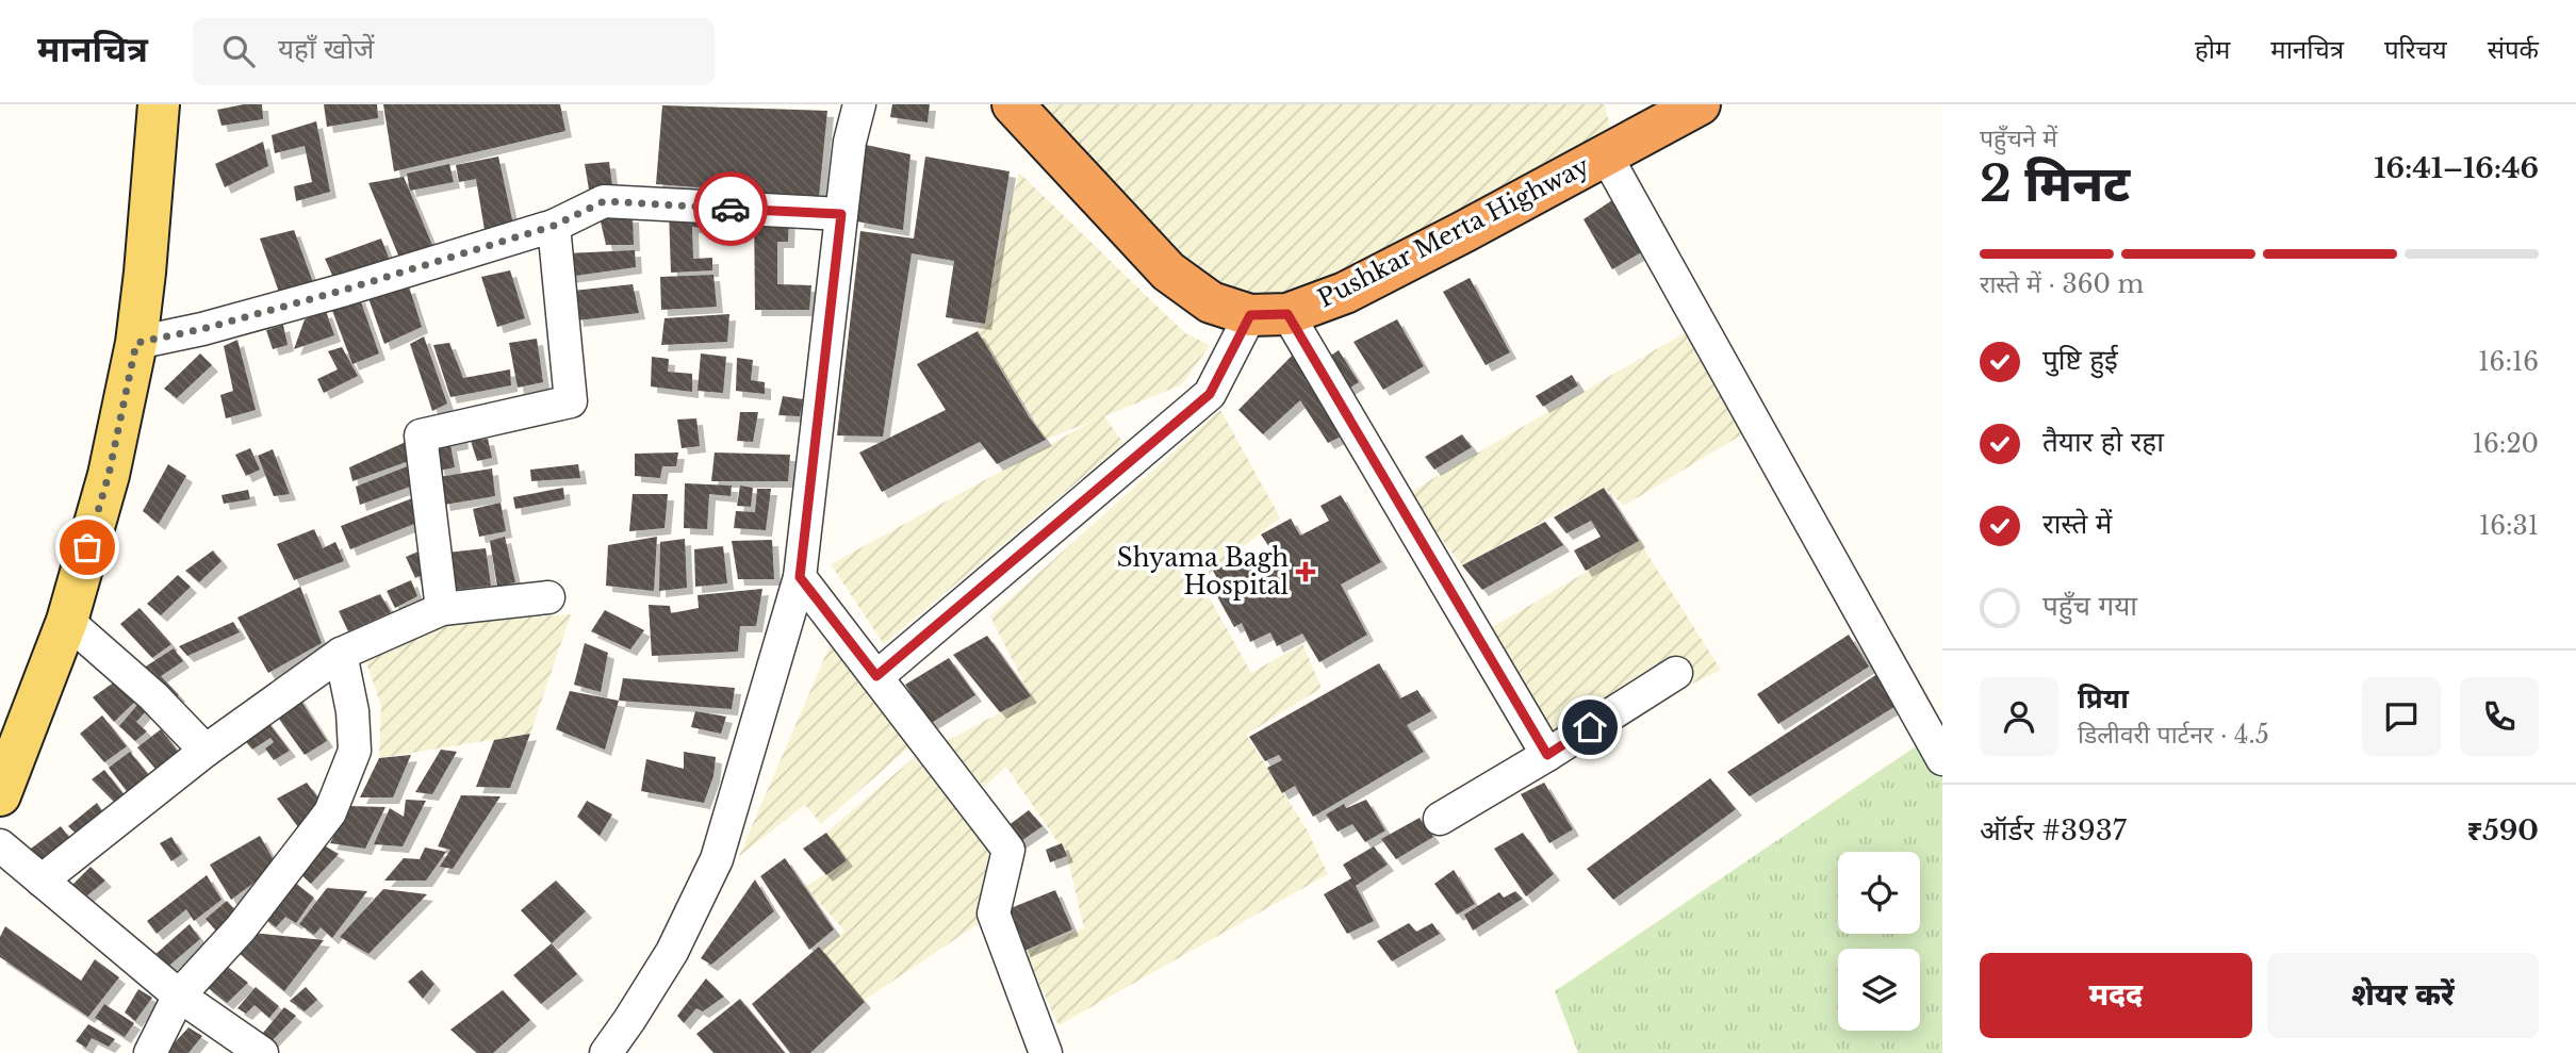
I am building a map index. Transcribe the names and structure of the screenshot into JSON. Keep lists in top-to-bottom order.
{
  "streets": {
    "highway": ["Pushkar Merta Highway"]
  },
  "places": {
    "health": ["Shyama Bagh Hospital"]
  },
  "page": {
    "header": "मानचित्र",
    "search": "यहाँ खोजें",
    "nav": [
      "होम",
      "मानचित्र",
      "परिचय",
      "संपर्क"
    ],
    "heading": ["2 मिनट", "पहुँचने में", "16:41–16:46"],
    "panel": [
      "प्रिया",
      "डिलीवरी पार्टनर · 4.5",
      "ऑर्डर #3937",
      "₹590"
    ],
    "bar": "रास्ते में · 360 m",
    "list": [
      ["पुष्टि हुई", "16:16"],
      ["तैयार हो रहा", "16:20"],
      ["रास्ते में", "16:31"],
      "पहुँच गया"
    ],
    "buttons": ["मदद", "शेयर करें"]
  }
}
